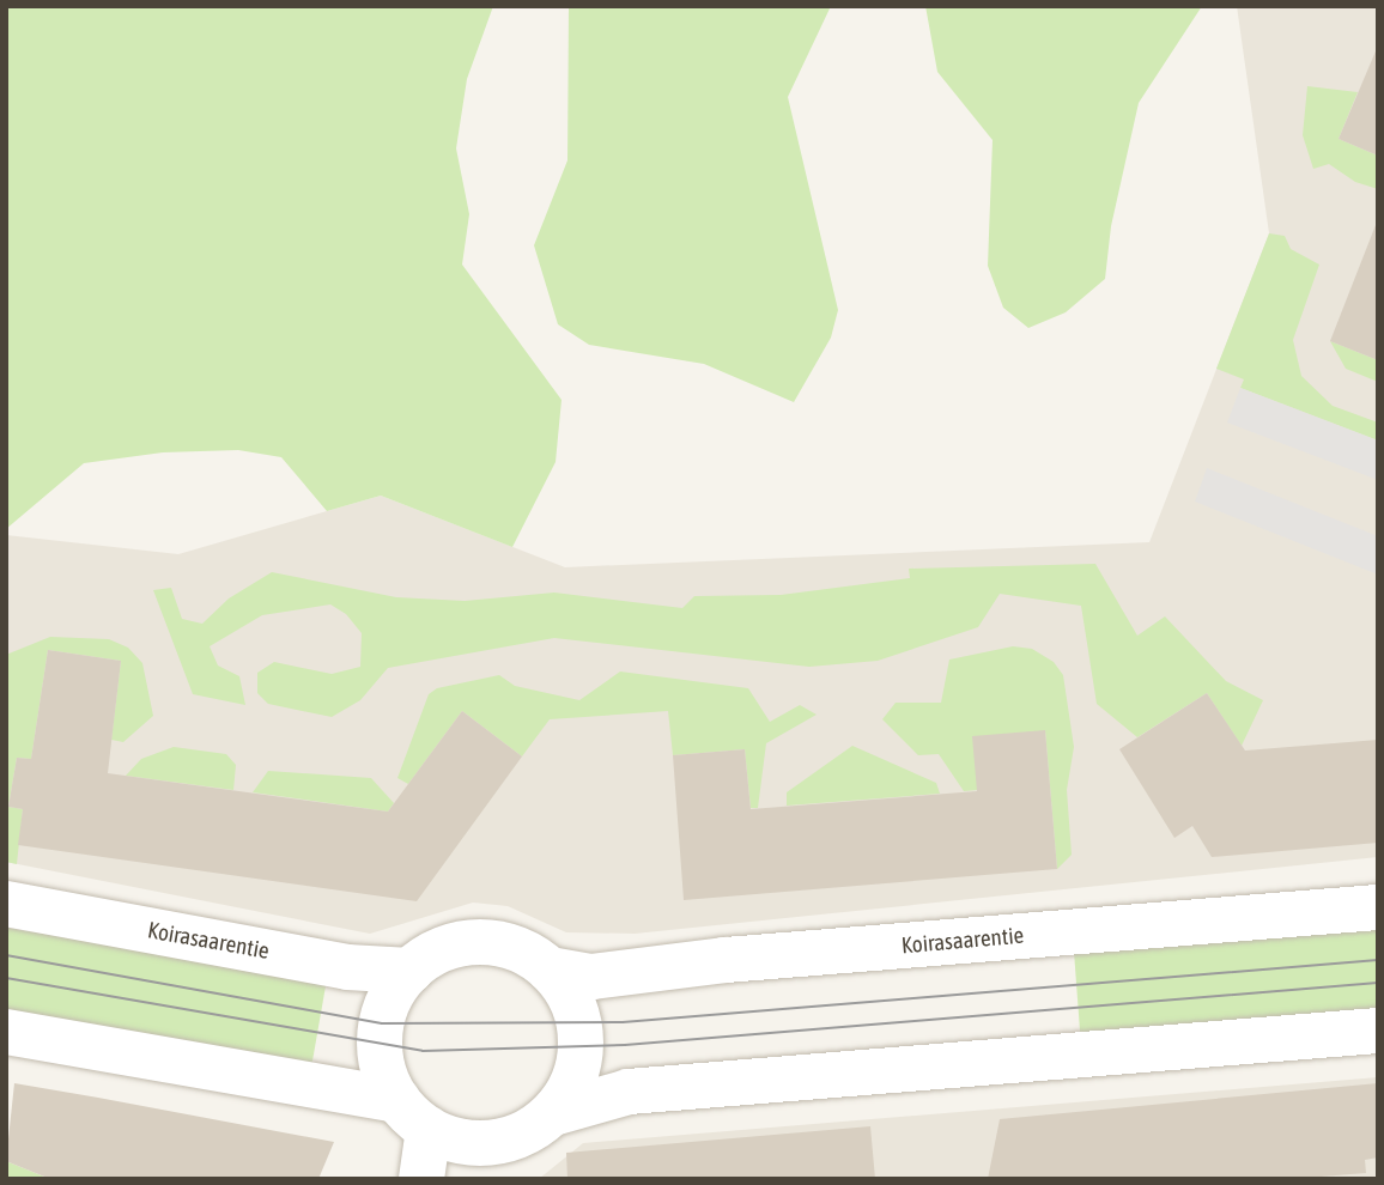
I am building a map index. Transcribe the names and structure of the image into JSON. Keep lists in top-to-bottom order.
{
  "streets": {
    "street": ["Koirasaarentie"]
  }
}
